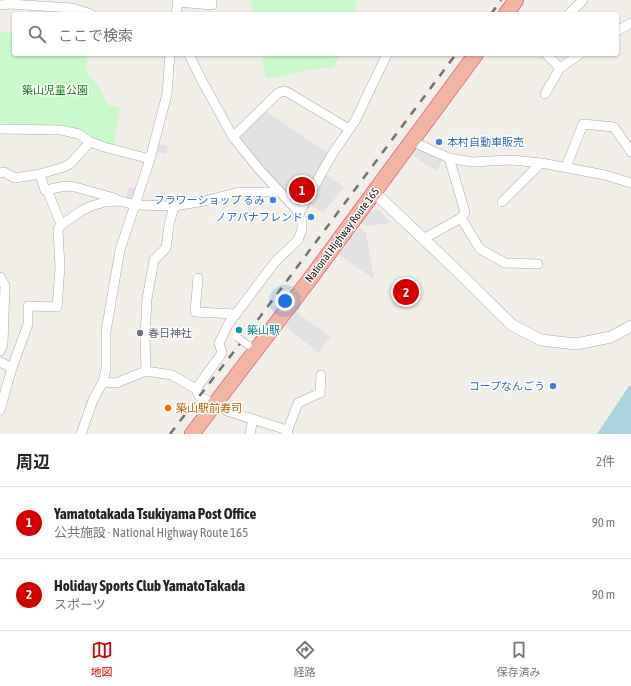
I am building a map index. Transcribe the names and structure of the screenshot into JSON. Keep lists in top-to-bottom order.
{
  "streets": {
    "highway": ["National Highway Route 165"]
  },
  "parks": ["築山児童公園"],
  "places": [
    "本村自動車販売",
    "フラワーショップ るみ",
    "ノアパナフレンド",
    "築山駅",
    "春日神社",
    "コープなんごう",
    "築山駅前寿司"
  ],
  "page": {
    "search": "ここで検索",
    "pins": ["1", "2"],
    "heading": ["周辺", "2件"],
    "list": [
      {
        "mark": "1",
        "name": "Yamatotakada Tsukiyama Post Office",
        "note": "公共施設 · National Highway Route 165",
        "value": "90 m"
      },
      {
        "mark": "2",
        "name": "Holiday Sports Club YamatoTakada",
        "note": "スポーツ",
        "value": "90 m"
      }
    ],
    "nav": ["地図", "経路", "保存済み"]
  }
}
